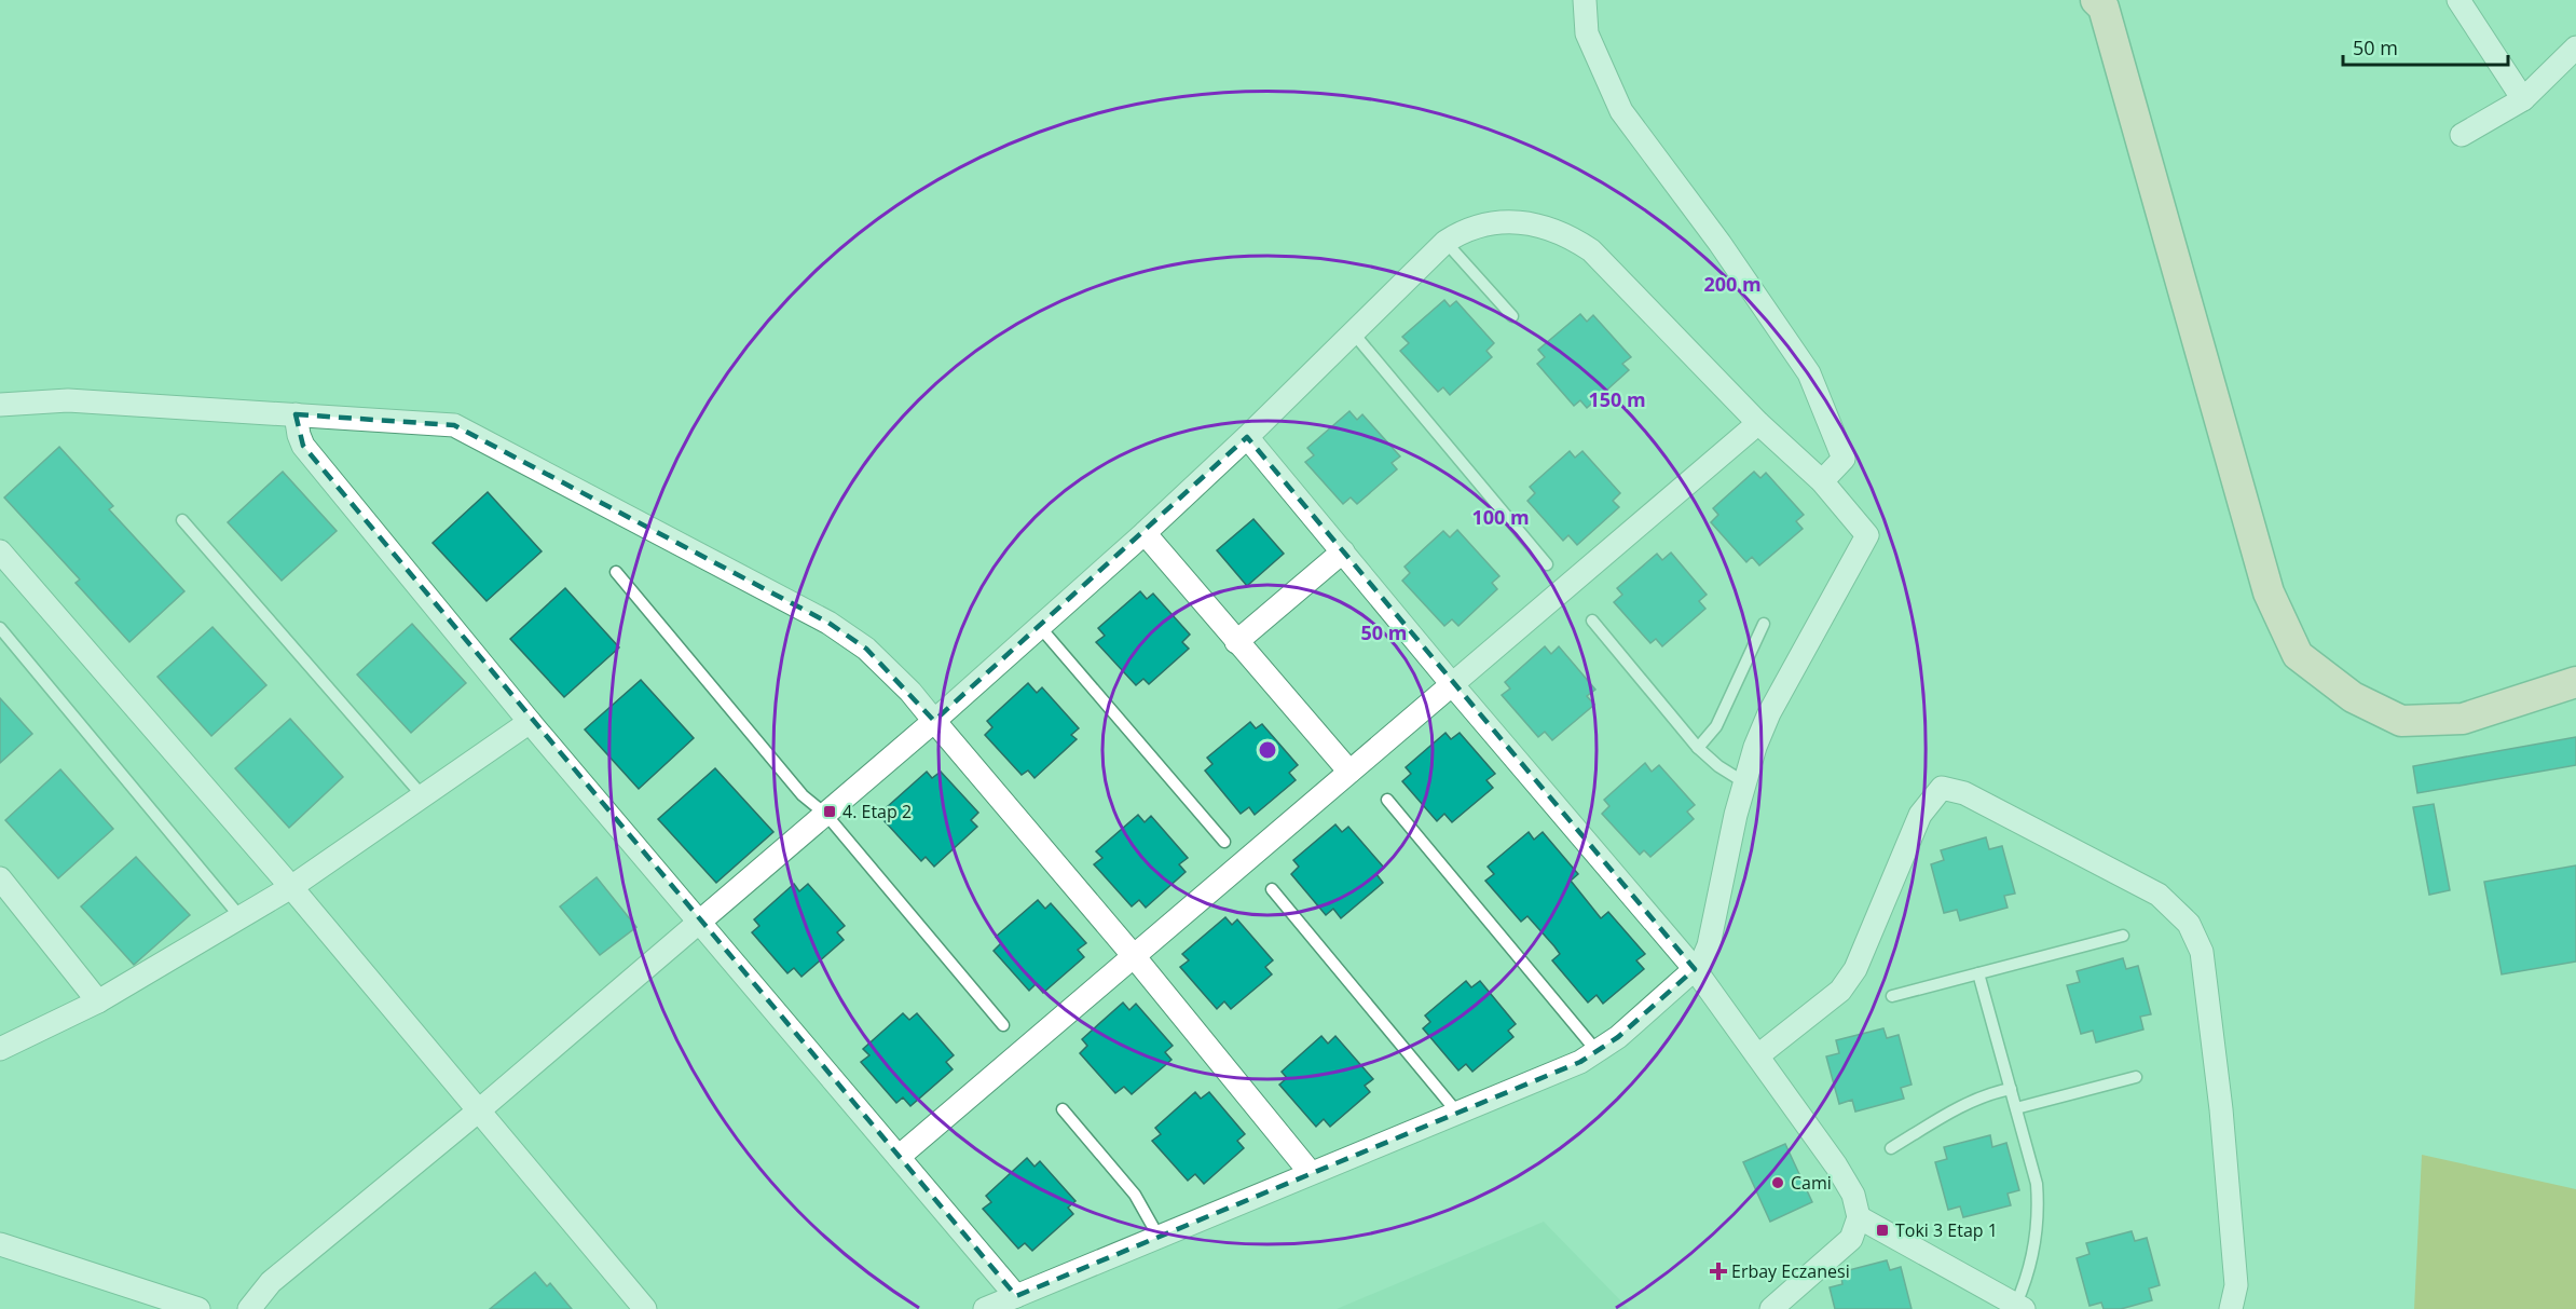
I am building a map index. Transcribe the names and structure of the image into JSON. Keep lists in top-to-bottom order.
{
  "places": {
    "transit": ["4. Etap 2", "Toki 3 Etap 1"],
    "other": ["Cami"],
    "health": ["Erbay Eczanesi"]
  },
  "scale_bar": "50 m",
  "rings": [
    "200 m",
    "150 m",
    "100 m",
    "50 m"
  ]
}
